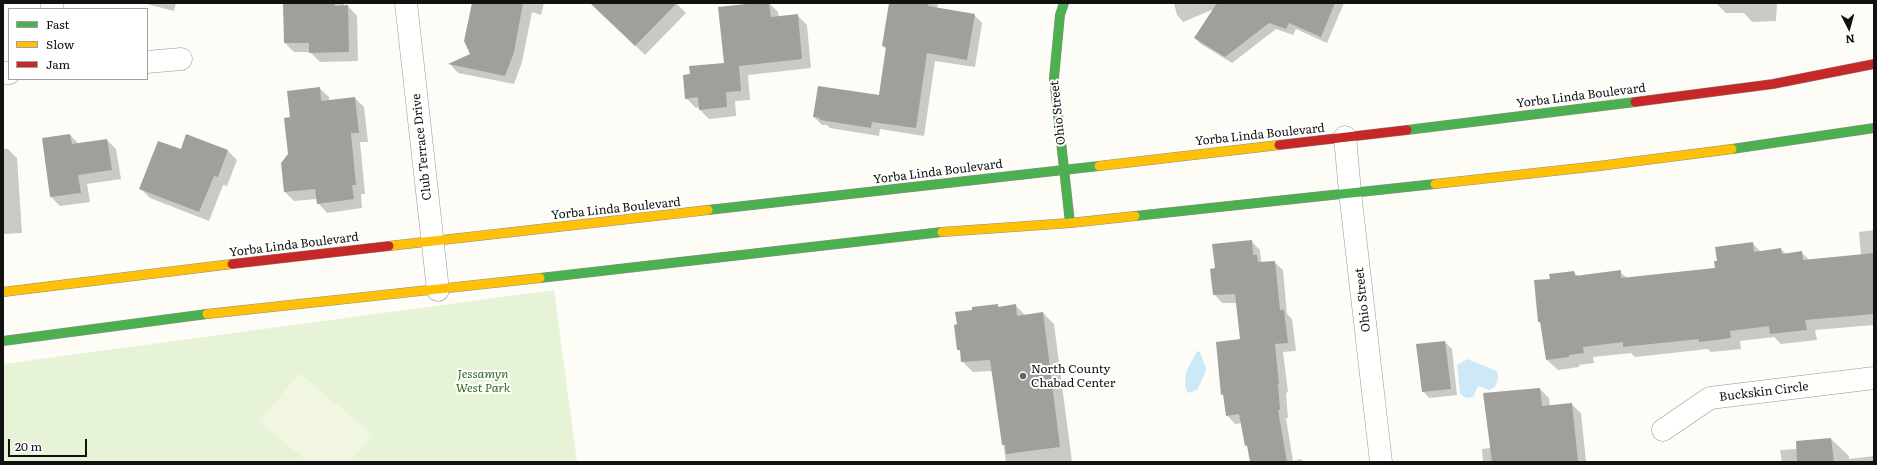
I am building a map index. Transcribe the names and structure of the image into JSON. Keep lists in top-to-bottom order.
{
  "streets": {
    "main road": ["Yorba Linda Boulevard", "Ohio Street"],
    "street": ["Club Terrace Drive", "Buckskin Circle"]
  },
  "crossings": [
    ["Yorba Linda Boulevard", "Ohio Street"],
    ["Yorba Linda Boulevard", "Club Terrace Drive"]
  ],
  "parks": ["Jessamyn West Park"],
  "places": ["North County Chabad Center"],
  "legend": ["Fast", "Slow", "Jam"],
  "scale_bar": "20 m",
  "north": "bottom"
}
